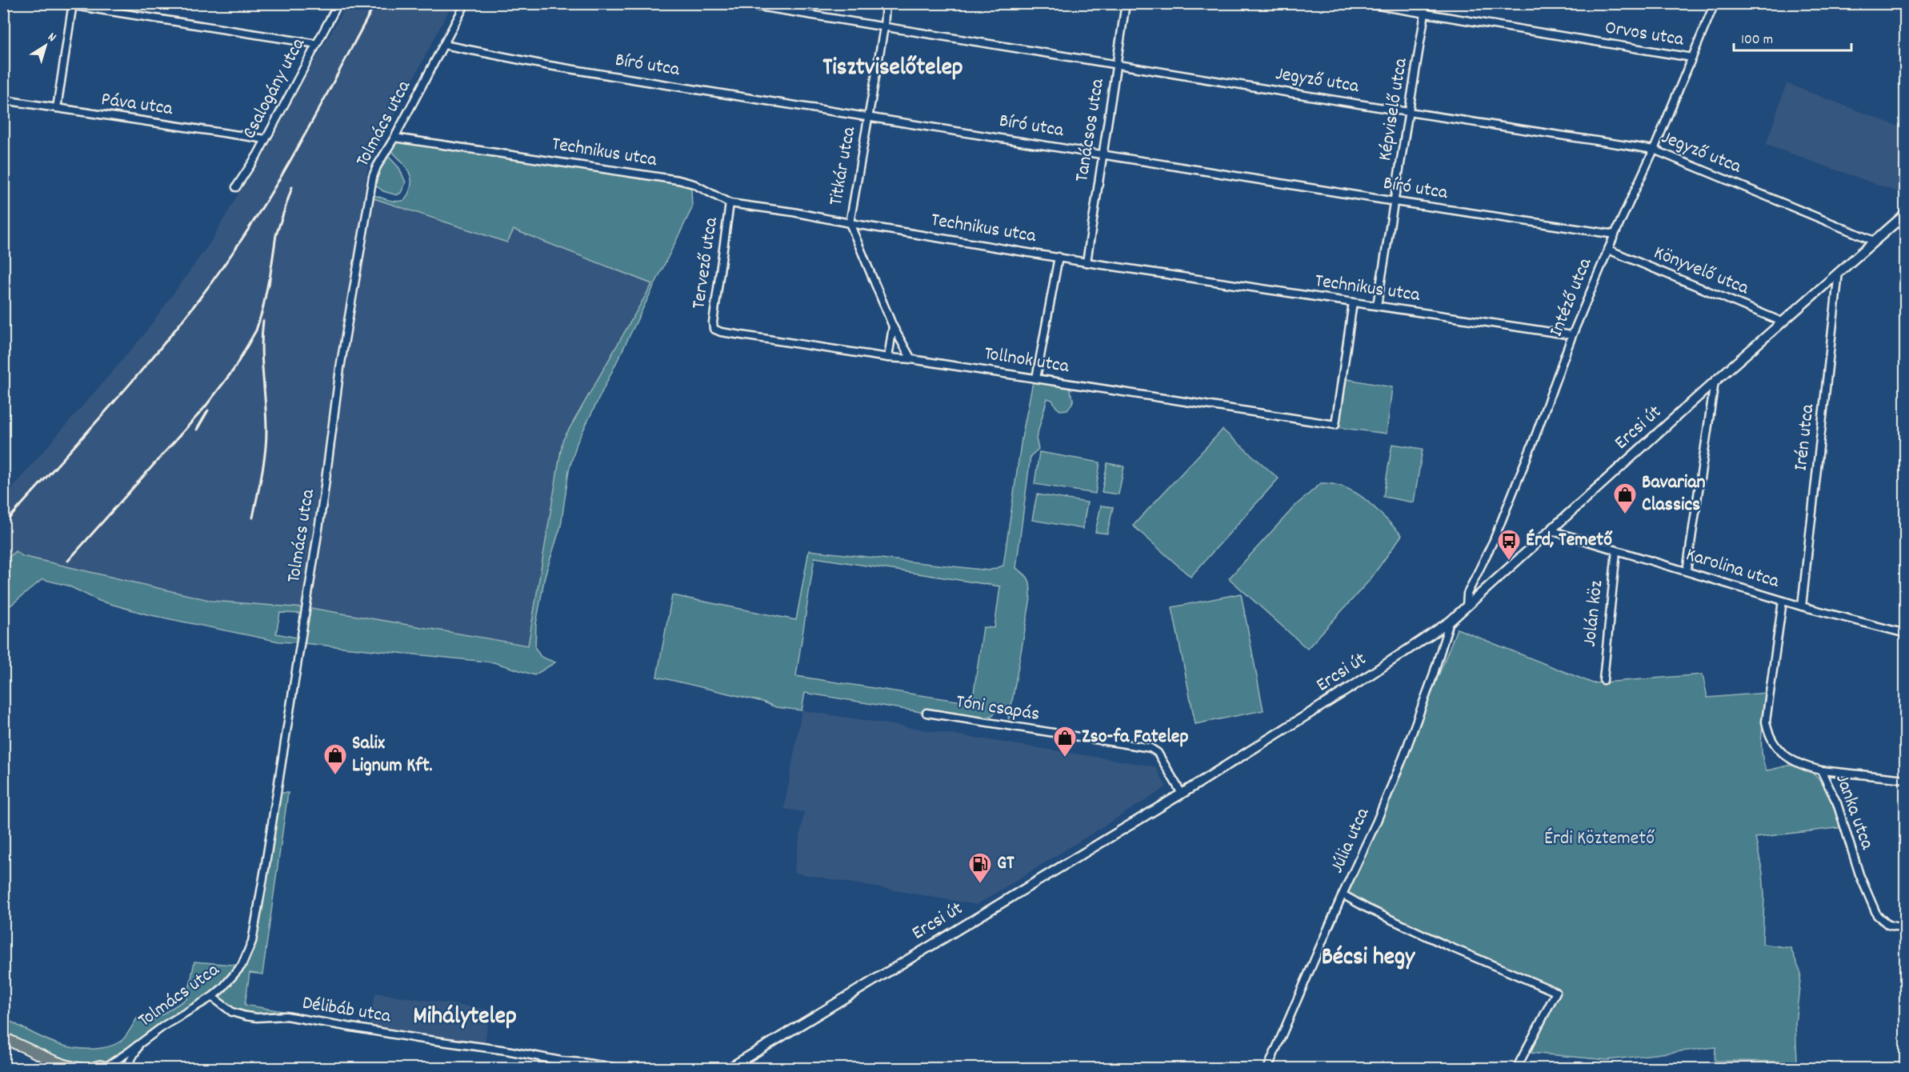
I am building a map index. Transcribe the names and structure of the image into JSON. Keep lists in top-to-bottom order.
{
  "streets": {
    "main road": ["Ercsi út"],
    "street": [
      "Orvos utca",
      "Bíró utca",
      "Jegyző utca",
      "Csalogány utca",
      "Páva utca",
      "Képviselő utca",
      "Tolmács utca",
      "Tanácsos utca",
      "Technikus utca",
      "Titkár utca",
      "Tervező utca",
      "Könyvelő utca",
      "Intéző utca",
      "Tollnok utca",
      "Irén utca",
      "Karolina utca",
      "Jolán köz",
      "Tóni csapás",
      "Janka utca",
      "Júlia utca",
      "Délibáb utca"
    ]
  },
  "crossings": [
    ["Orvos utca", "Képviselő utca"],
    ["Orvos utca", "Intéző utca"],
    ["Bíró utca", "Képviselő utca"],
    ["Bíró utca", "Tolmács utca"],
    ["Bíró utca", "Tanácsos utca"],
    ["Bíró utca", "Titkár utca"],
    ["Bíró utca", "Intéző utca"],
    ["Jegyző utca", "Képviselő utca"],
    ["Jegyző utca", "Tanácsos utca"],
    ["Jegyző utca", "Titkár utca"],
    ["Jegyző utca", "Intéző utca"],
    ["Jegyző utca", "Ercsi út"],
    ["Csalogány utca", "Páva utca"],
    ["Képviselő utca", "Technikus utca"],
    ["Tolmács utca", "Technikus utca"],
    ["Tolmács utca", "Délibáb utca"],
    ["Tanácsos utca", "Technikus utca"],
    ["Technikus utca", "Titkár utca"],
    ["Technikus utca", "Tervező utca"],
    ["Technikus utca", "Intéző utca"],
    ["Technikus utca", "Tollnok utca"],
    ["Titkár utca", "Tollnok utca"],
    ["Tervező utca", "Tollnok utca"],
    ["Könyvelő utca", "Intéző utca"],
    ["Könyvelő utca", "Ercsi út"],
    ["Intéző utca", "Ercsi út"],
    ["Ercsi út", "Irén utca"],
    ["Ercsi út", "Karolina utca"],
    ["Ercsi út", "Tóni csapás"],
    ["Ercsi út", "Júlia utca"],
    ["Irén utca", "Karolina utca"],
    ["Karolina utca", "Jolán köz"],
    ["Karolina utca", "Janka utca"]
  ],
  "districts": ["Tisztviselőtelep", "Bécsi hegy", "Mihálytelep"],
  "parks": ["Érdi Köztemető"],
  "places": {
    "shop": ["Bavarian Classics", "Zso-fa Fatelep", "Salix Lignum Kft."],
    "bus stop": ["Érd, Temető"],
    "fuel station": ["GT"]
  },
  "scale_bar": "100 m",
  "north": "top right"
}
